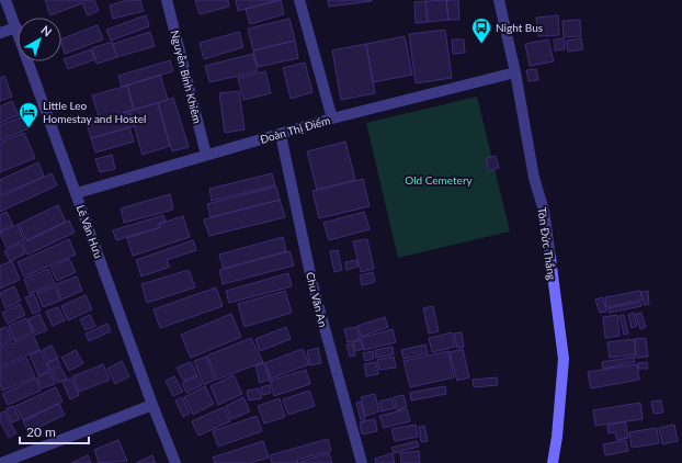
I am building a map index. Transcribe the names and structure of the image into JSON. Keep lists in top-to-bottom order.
{
  "streets": {
    "street": [
      "Nguyễn Bỉnh Khiêm",
      "Đoàn Thị Điểm",
      "Lê Văn Hưu",
      "Tôn Đức Thắng",
      "Chu Văn An"
    ]
  },
  "crossings": [
    ["Nguyễn Bỉnh Khiêm", "Đoàn Thị Điểm"],
    ["Đoàn Thị Điểm", "Lê Văn Hưu"],
    ["Đoàn Thị Điểm", "Tôn Đức Thắng"],
    ["Đoàn Thị Điểm", "Chu Văn An"]
  ],
  "parks": ["Old Cemetery"],
  "places": {
    "bus stop": ["Night Bus"],
    "hotel": ["Little Leo Homestay and Hostel"]
  },
  "scale_bar": "20 m",
  "north": "top right"
}
